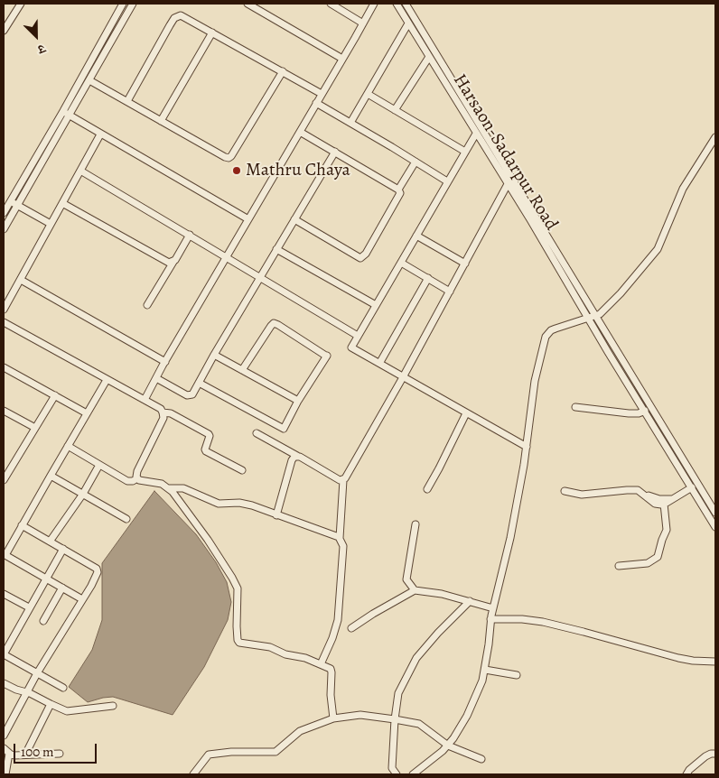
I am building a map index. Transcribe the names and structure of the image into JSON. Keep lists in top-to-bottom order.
{
  "streets": {
    "street": ["Harsaon-Sadarpur Road"]
  },
  "places": ["Mathru Chaya"],
  "scale_bar": "100 m",
  "north": "bottom right"
}
